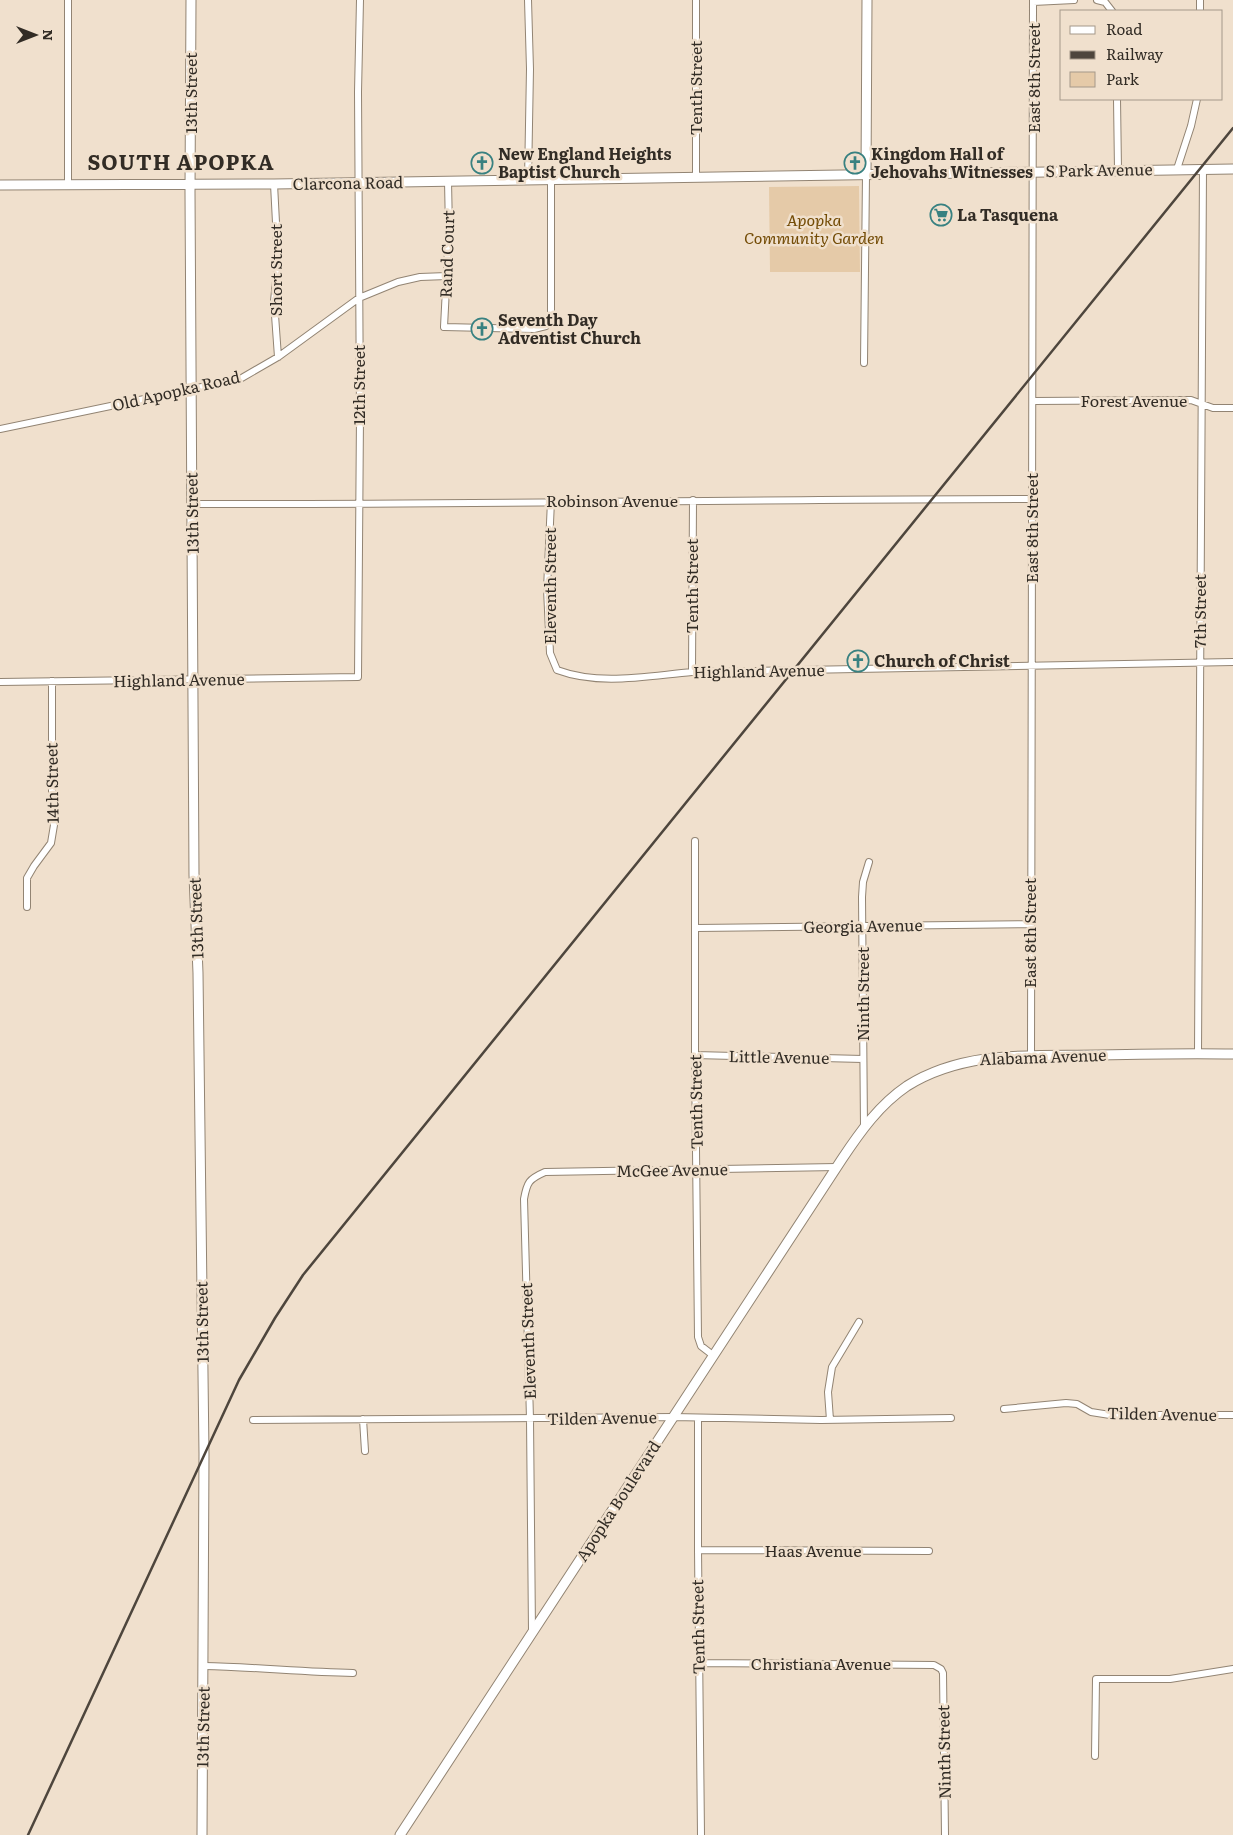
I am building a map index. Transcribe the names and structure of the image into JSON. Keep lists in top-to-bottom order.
{
  "streets": {
    "street": [
      "East 8th Street",
      "Tenth Street",
      "13th Street",
      "S Park Avenue",
      "Clarcona Road",
      "Rand Court",
      "Short Street",
      "12th Street",
      "Old Apopka Road",
      "Forest Avenue",
      "Robinson Avenue",
      "Eleventh Street",
      "7th Street",
      "Highland Avenue",
      "14th Street",
      "Georgia Avenue",
      "Ninth Street",
      "Little Avenue",
      "Alabama Avenue",
      "McGee Avenue",
      "Tilden Avenue",
      "Apopka Boulevard",
      "Haas Avenue",
      "Christiana Avenue"
    ]
  },
  "crossings": [
    ["East 8th Street", "S Park Avenue"],
    ["East 8th Street", "Forest Avenue"],
    ["East 8th Street", "Robinson Avenue"],
    ["East 8th Street", "Highland Avenue"],
    ["East 8th Street", "Georgia Avenue"],
    ["East 8th Street", "Alabama Avenue"],
    ["Tenth Street", "S Park Avenue"],
    ["Tenth Street", "Clarcona Road"],
    ["Tenth Street", "Robinson Avenue"],
    ["Tenth Street", "Highland Avenue"],
    ["Tenth Street", "Georgia Avenue"],
    ["Tenth Street", "Little Avenue"],
    ["Tenth Street", "McGee Avenue"],
    ["Tenth Street", "Tilden Avenue"],
    ["Tenth Street", "Apopka Boulevard"],
    ["Tenth Street", "Haas Avenue"],
    ["Tenth Street", "Christiana Avenue"],
    ["13th Street", "Clarcona Road"],
    ["13th Street", "Old Apopka Road"],
    ["13th Street", "Robinson Avenue"],
    ["13th Street", "Highland Avenue"],
    ["S Park Avenue", "Clarcona Road"],
    ["S Park Avenue", "7th Street"],
    ["Clarcona Road", "Rand Court"],
    ["Clarcona Road", "Short Street"],
    ["Clarcona Road", "12th Street"],
    ["Rand Court", "Old Apopka Road"],
    ["Short Street", "Old Apopka Road"],
    ["12th Street", "Old Apopka Road"],
    ["12th Street", "Robinson Avenue"],
    ["12th Street", "Highland Avenue"],
    ["Forest Avenue", "7th Street"],
    ["Robinson Avenue", "Eleventh Street"],
    ["Eleventh Street", "Highland Avenue"],
    ["Eleventh Street", "McGee Avenue"],
    ["Eleventh Street", "Tilden Avenue"],
    ["Eleventh Street", "Apopka Boulevard"],
    ["7th Street", "Highland Avenue"],
    ["7th Street", "Alabama Avenue"],
    ["Highland Avenue", "14th Street"],
    ["Georgia Avenue", "Ninth Street"],
    ["Ninth Street", "Little Avenue"],
    ["Ninth Street", "Alabama Avenue"],
    ["Ninth Street", "Christiana Avenue"],
    ["Alabama Avenue", "McGee Avenue"],
    ["Alabama Avenue", "Apopka Boulevard"],
    ["McGee Avenue", "Apopka Boulevard"],
    ["Tilden Avenue", "Apopka Boulevard"]
  ],
  "districts": ["SOUTH APOPKA"],
  "parks": ["Apopka Community Garden"],
  "places": {
    "church": [
      "New England Heights Baptist Church",
      "Kingdom Hall of Jehovahs Witnesses",
      "Seventh Day Adventist Church",
      "Church of Christ"
    ],
    "supermarket": ["La Tasquena"]
  },
  "legend": ["Road", "Railway", "Park"],
  "north": "right"
}
